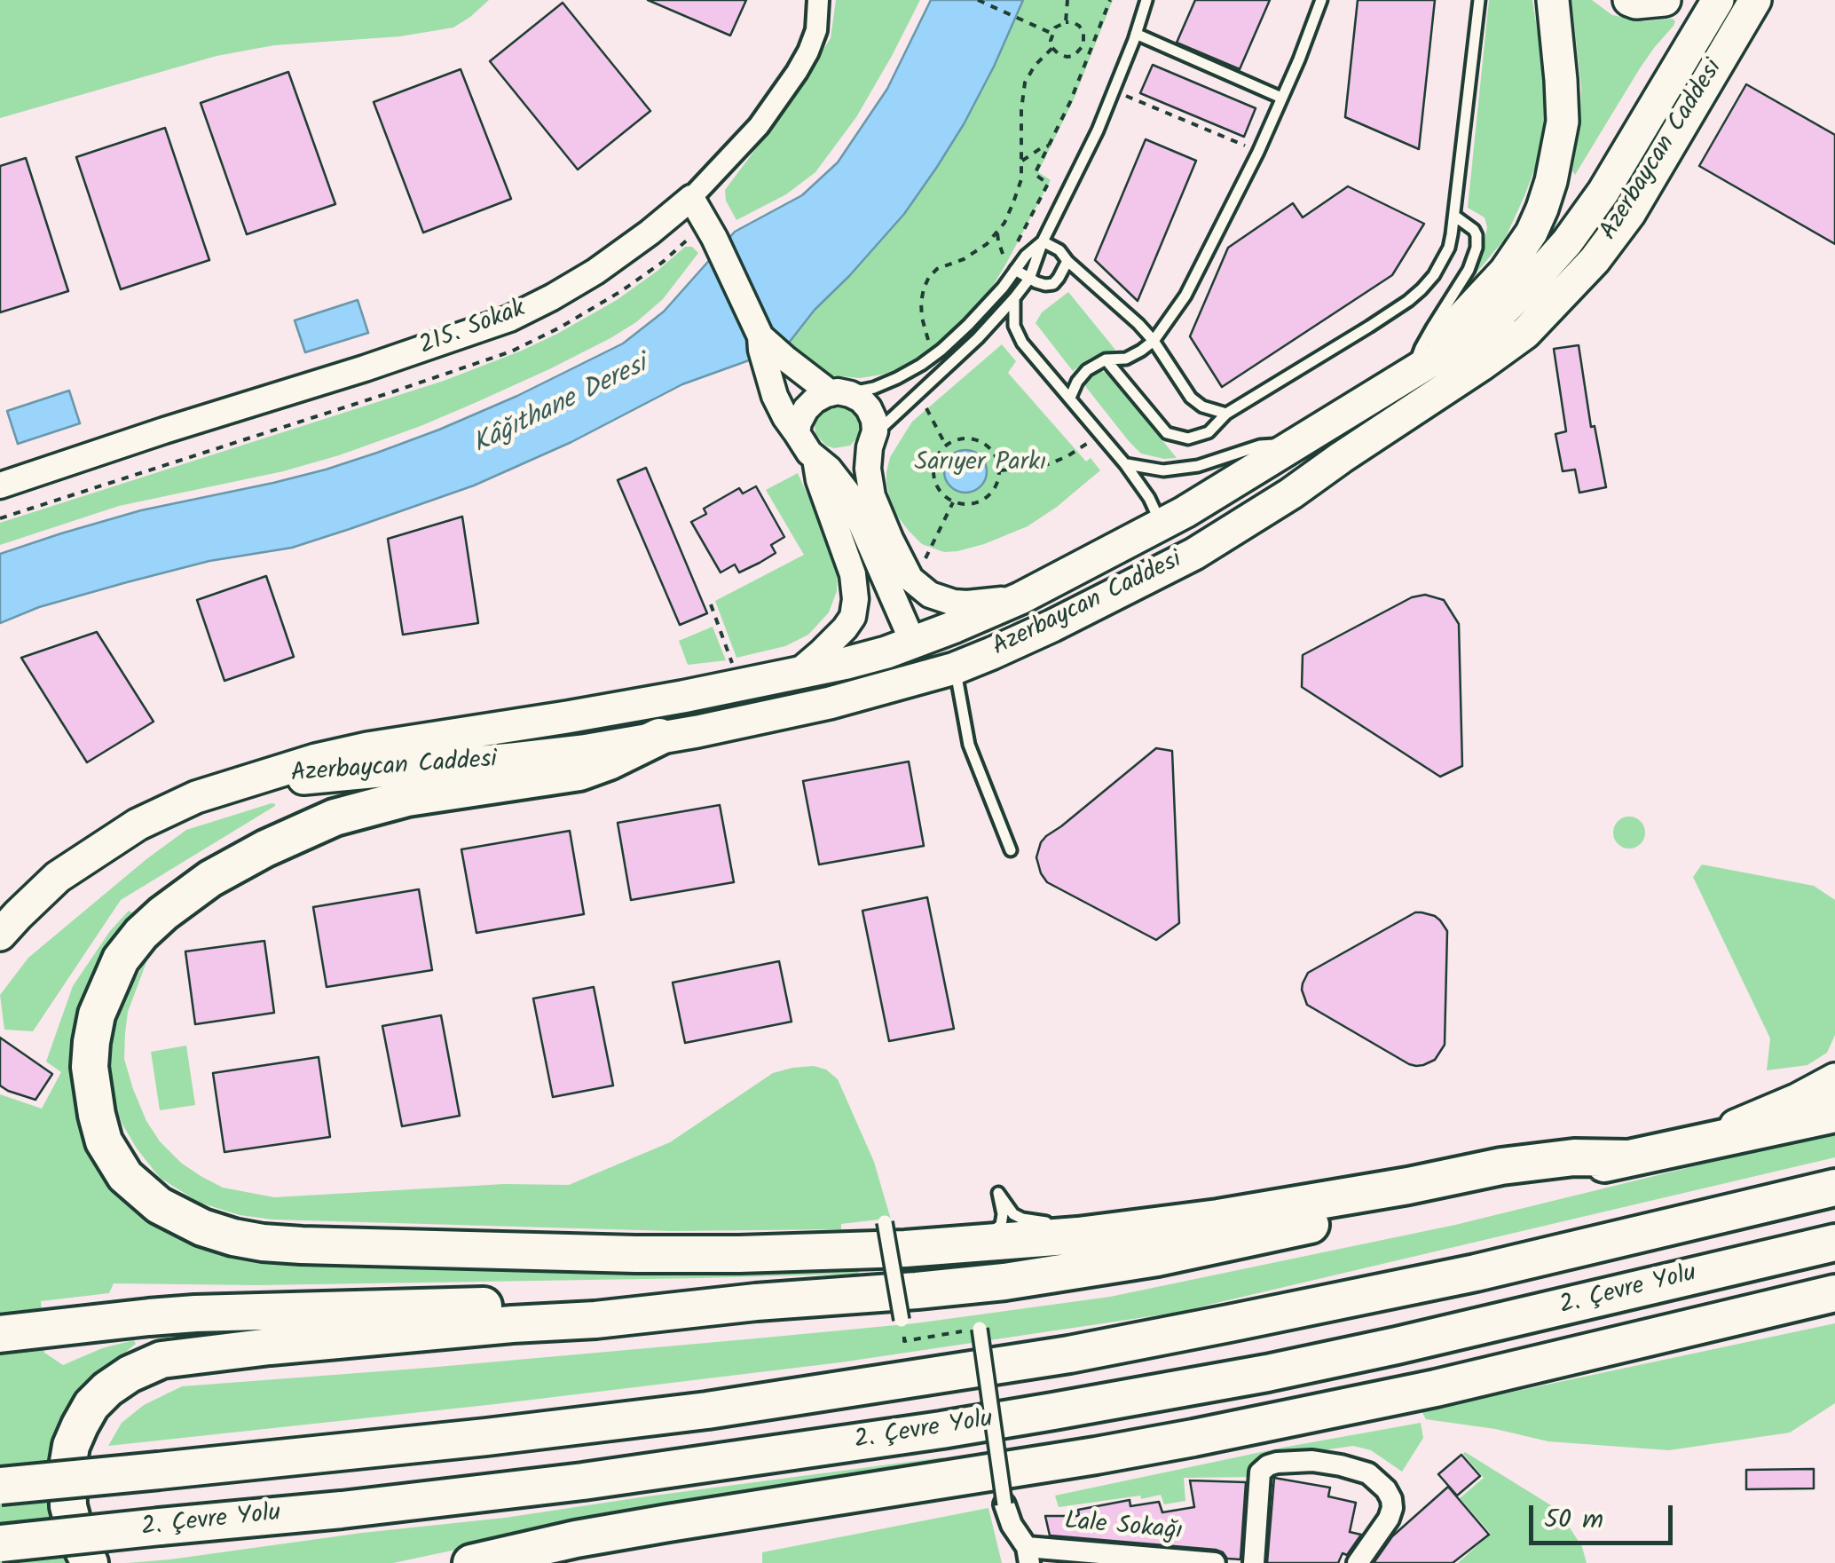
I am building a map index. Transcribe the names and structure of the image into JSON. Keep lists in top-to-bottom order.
{
  "streets": {
    "highway": ["2. Çevre Yolu"],
    "main road": ["Azerbaycan Caddesi"],
    "street": ["215. Sokak", "Lale Sokağı"]
  },
  "water": ["Kâğıthane Deresi"],
  "parks": ["Sarıyer Parkı"],
  "scale_bar": "50 m"
}
